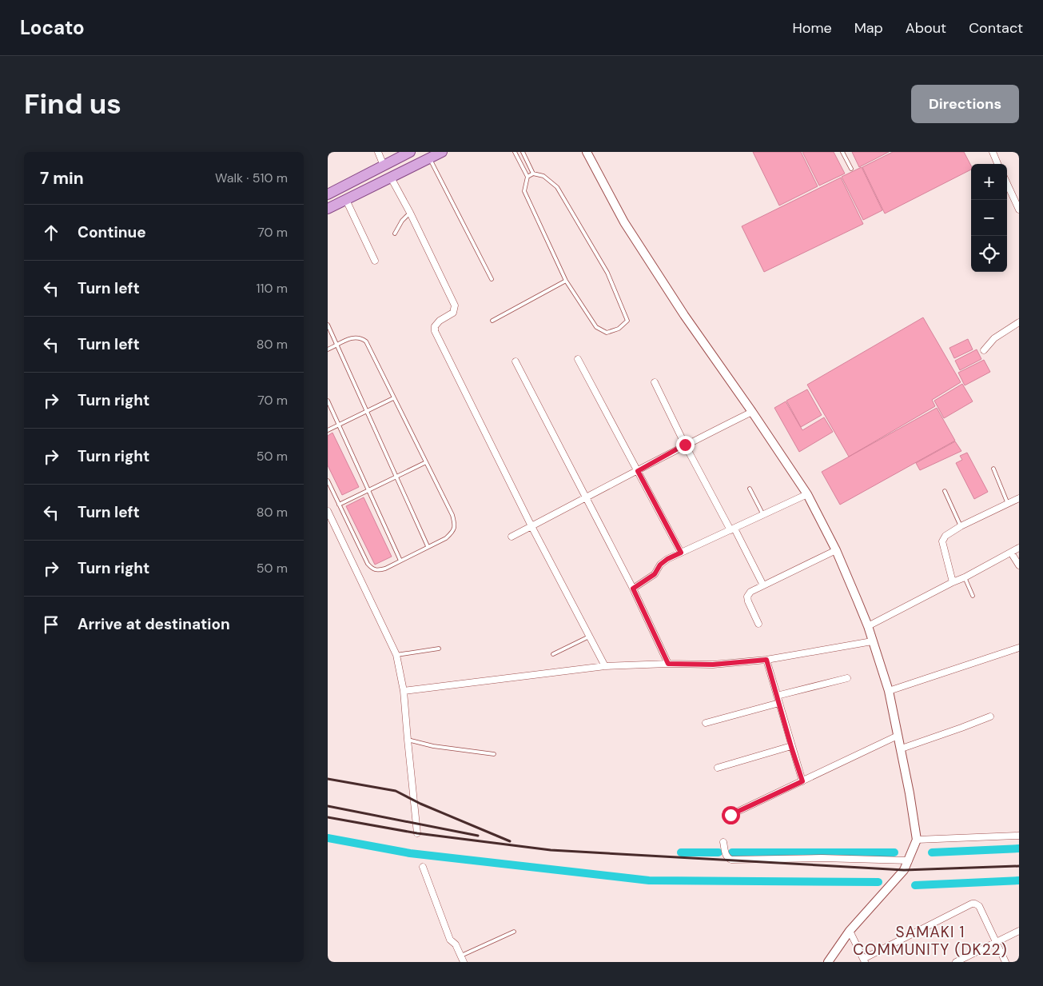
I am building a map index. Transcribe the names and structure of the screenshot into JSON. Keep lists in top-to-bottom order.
{
  "districts": ["SAMAKI 1 COMMUNITY (DK22)"],
  "page": {
    "header": "Locato",
    "nav": [
      "Home",
      "Map",
      "About",
      "Contact"
    ],
    "buttons": "Directions",
    "title": "Find us",
    "heading": ["7 min", "Walk · 510 m"],
    "map_buttons": ["+", "−"],
    "list": [
      ["Continue", "70 m"],
      ["Turn left", "110 m"],
      ["Turn left", "80 m"],
      ["Turn right", "70 m"],
      ["Turn right", "50 m"],
      ["Turn left", "80 m"],
      ["Turn right", "50 m"],
      "Arrive at destination"
    ]
  }
}
